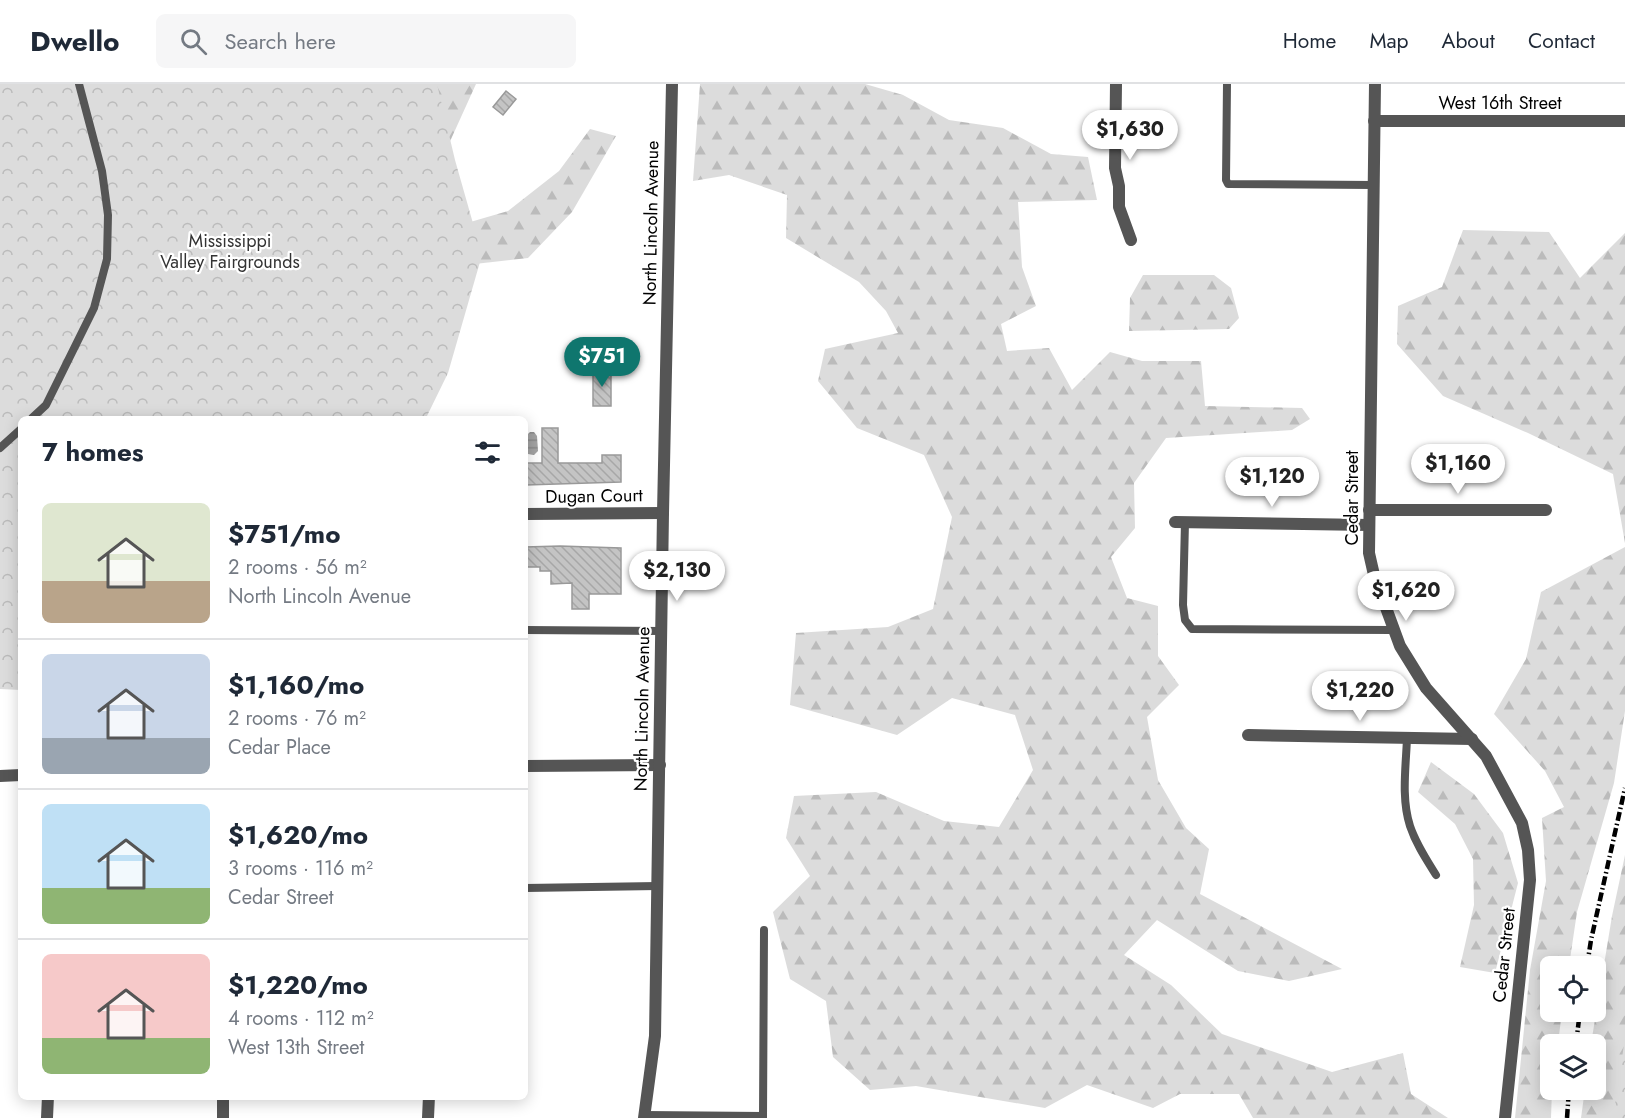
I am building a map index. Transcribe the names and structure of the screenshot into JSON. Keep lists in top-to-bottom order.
{
  "streets": {
    "street": [
      "West 16th Street",
      "North Lincoln Avenue",
      "Dugan Court",
      "Cedar Street"
    ]
  },
  "crossings": [
    ["West 16th Street", "Cedar Street"],
    ["North Lincoln Avenue", "Dugan Court"]
  ],
  "parks": ["Mississippi Valley Fairgrounds"],
  "page": {
    "header": "Dwello",
    "search": "Search here",
    "nav": [
      "Home",
      "Map",
      "About",
      "Contact"
    ],
    "price": [
      "$1,630",
      "$751",
      "$1,160",
      "$1,120",
      "$2,130",
      "$1,620",
      "$1,220"
    ],
    "heading": "7 homes",
    "list": [
      {
        "name": "$751/mo",
        "note": "2 rooms · 56 m² · North Lincoln Avenue"
      },
      {
        "name": "$1,160/mo",
        "note": "2 rooms · 76 m² · Cedar Place"
      },
      {
        "name": "$1,620/mo",
        "note": "3 rooms · 116 m² · Cedar Street"
      },
      {
        "name": "$1,220/mo",
        "note": "4 rooms · 112 m² · West 13th Street"
      }
    ]
  }
}
